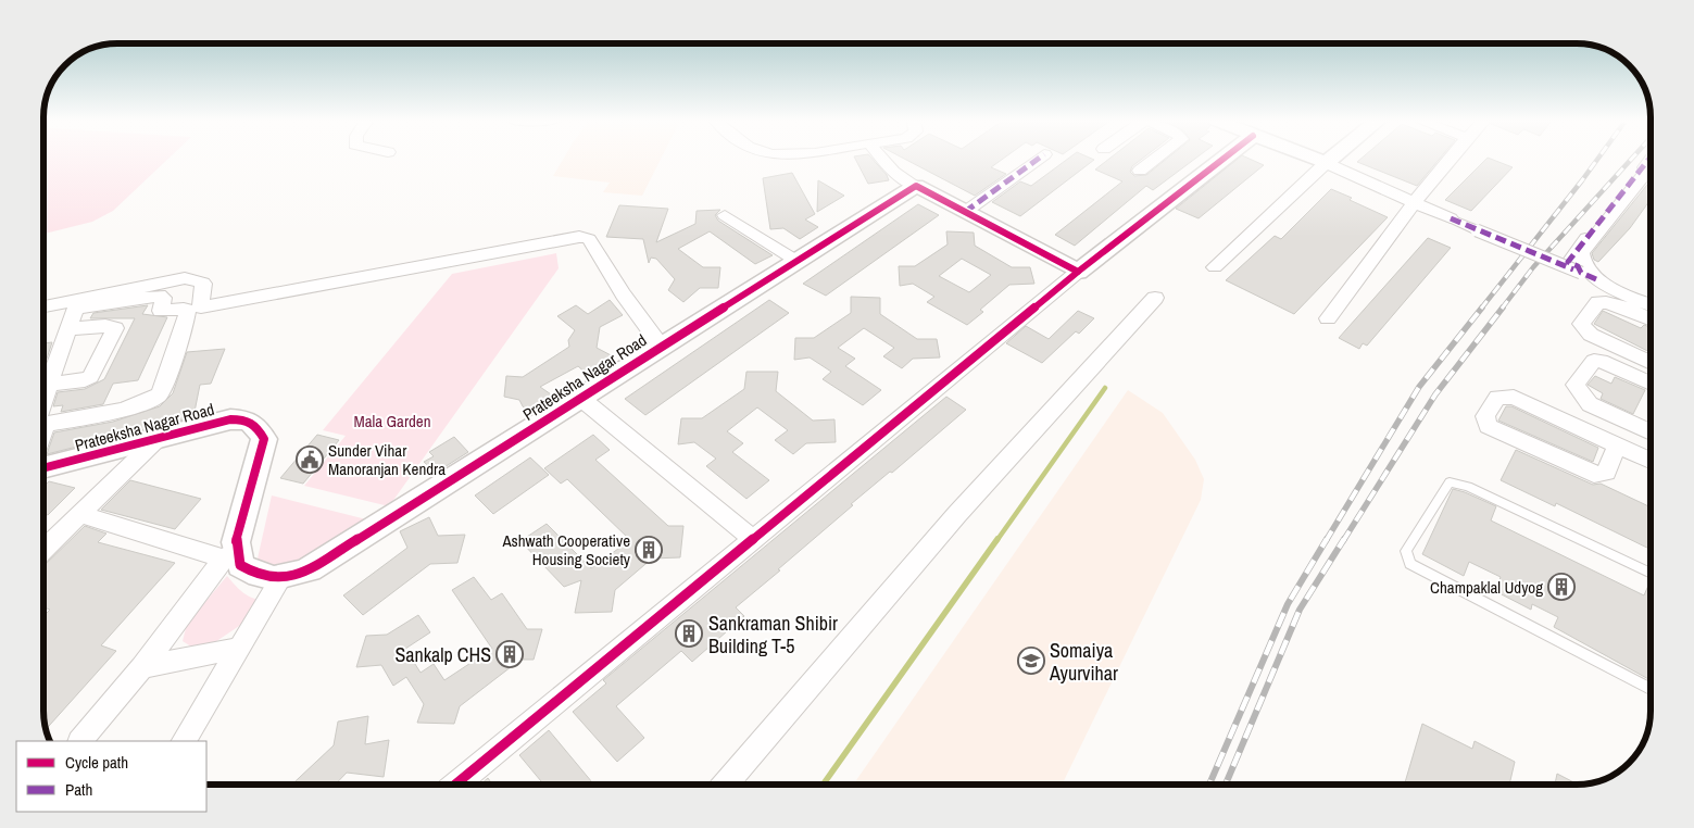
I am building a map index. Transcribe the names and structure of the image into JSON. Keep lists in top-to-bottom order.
{
  "streets": {
    "street": ["Prateeksha Nagar Road"]
  },
  "parks": ["Mala Garden"],
  "places": {
    "public building": ["Sunder Vihar Manoranjan Kendra"],
    "building": [
      "Ashwath Cooperative Housing Society",
      "Champaklal Udyog",
      "Sankraman Shibir Building T-5",
      "Sankalp CHS"
    ],
    "school or university": ["Somaiya Ayurvihar"]
  },
  "legend": ["Cycle path", "Path"]
}
